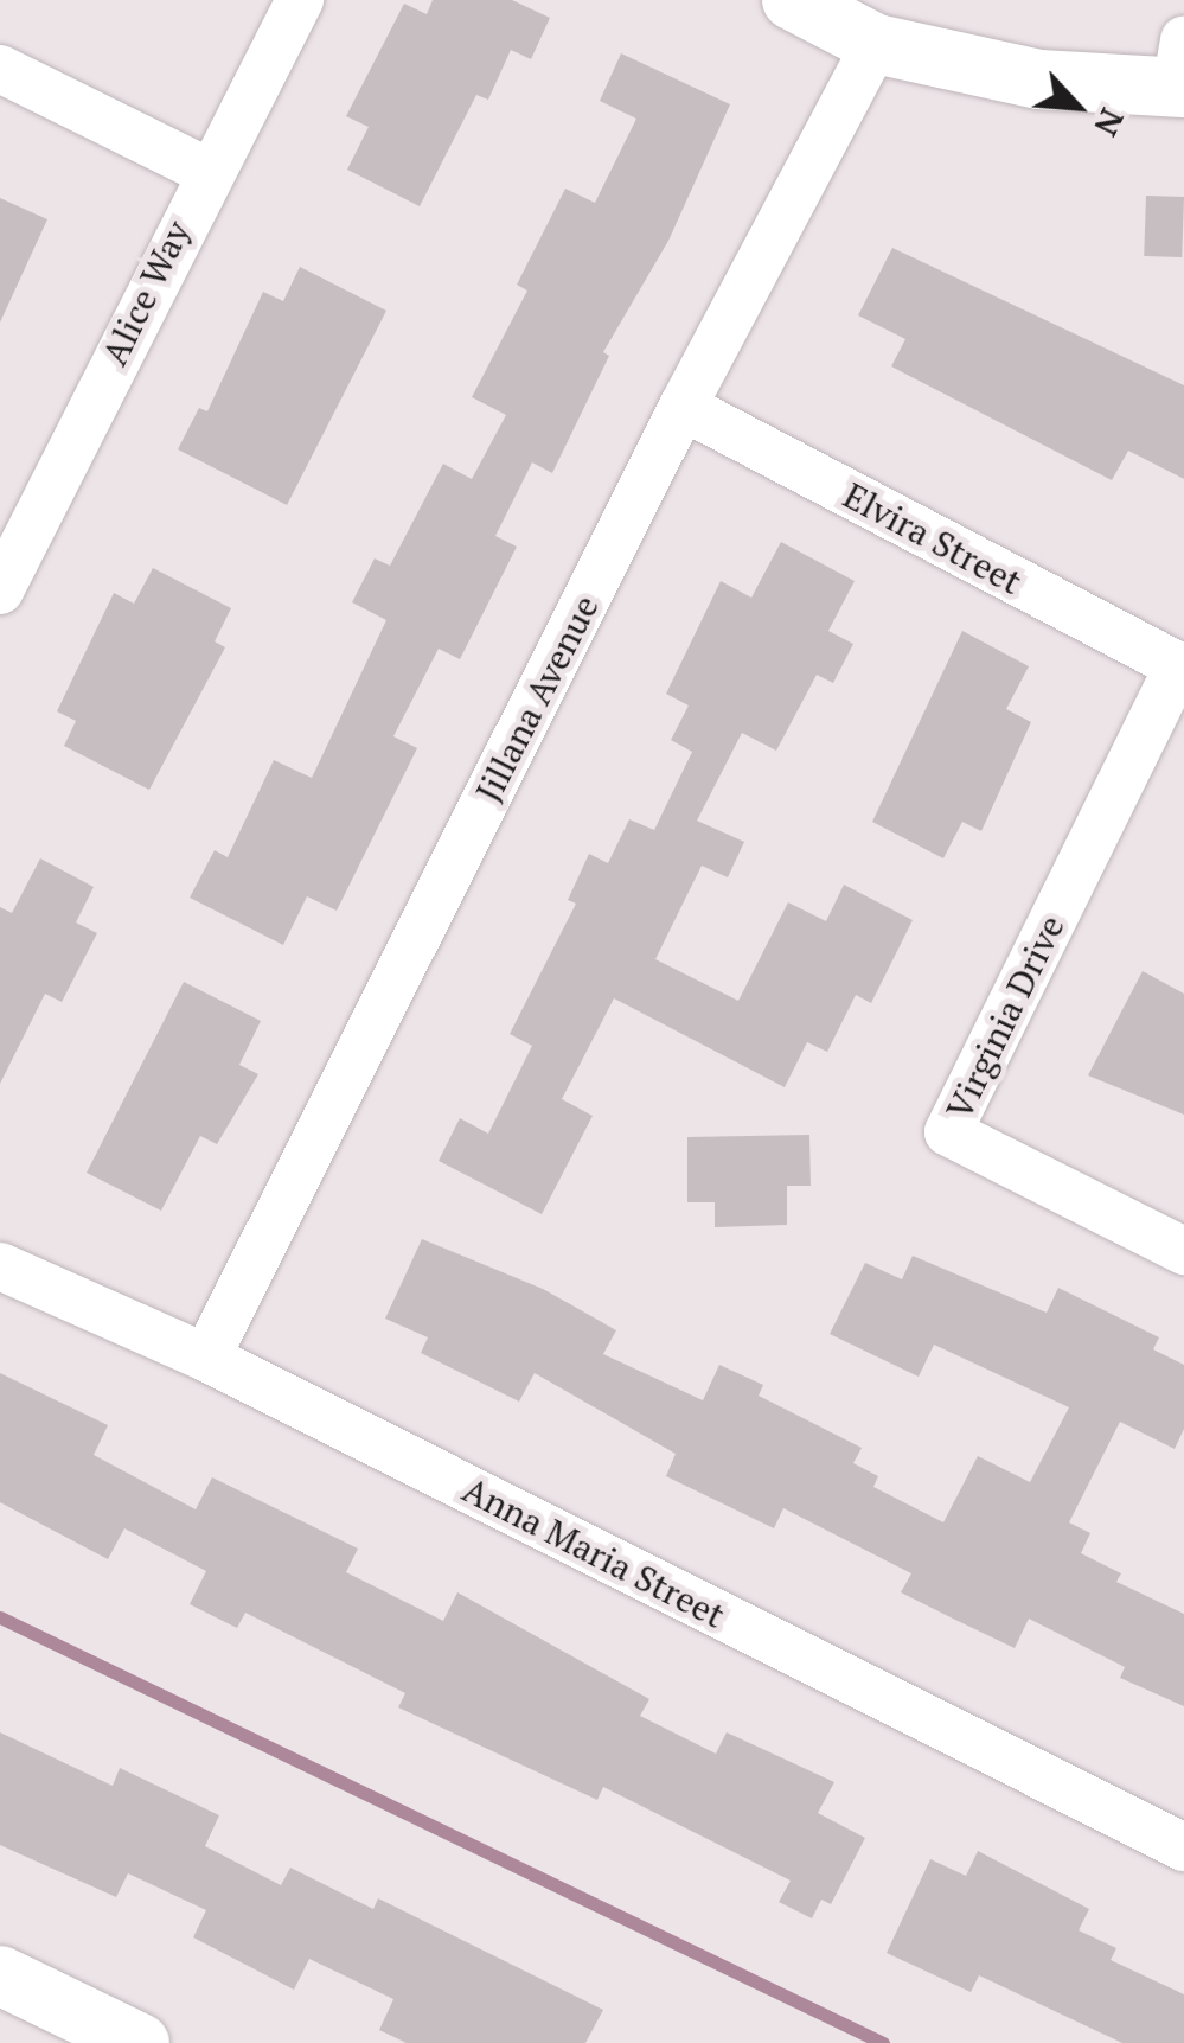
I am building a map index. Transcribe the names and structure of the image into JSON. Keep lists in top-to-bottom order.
{
  "streets": {
    "street": [
      "Alice Way",
      "Elvira Street",
      "Jillana Avenue",
      "Virginia Drive",
      "Anna Maria Street"
    ]
  },
  "crossings": [
    ["Elvira Street", "Jillana Avenue"],
    ["Elvira Street", "Virginia Drive"],
    ["Jillana Avenue", "Anna Maria Street"]
  ],
  "north": "bottom right"
}
